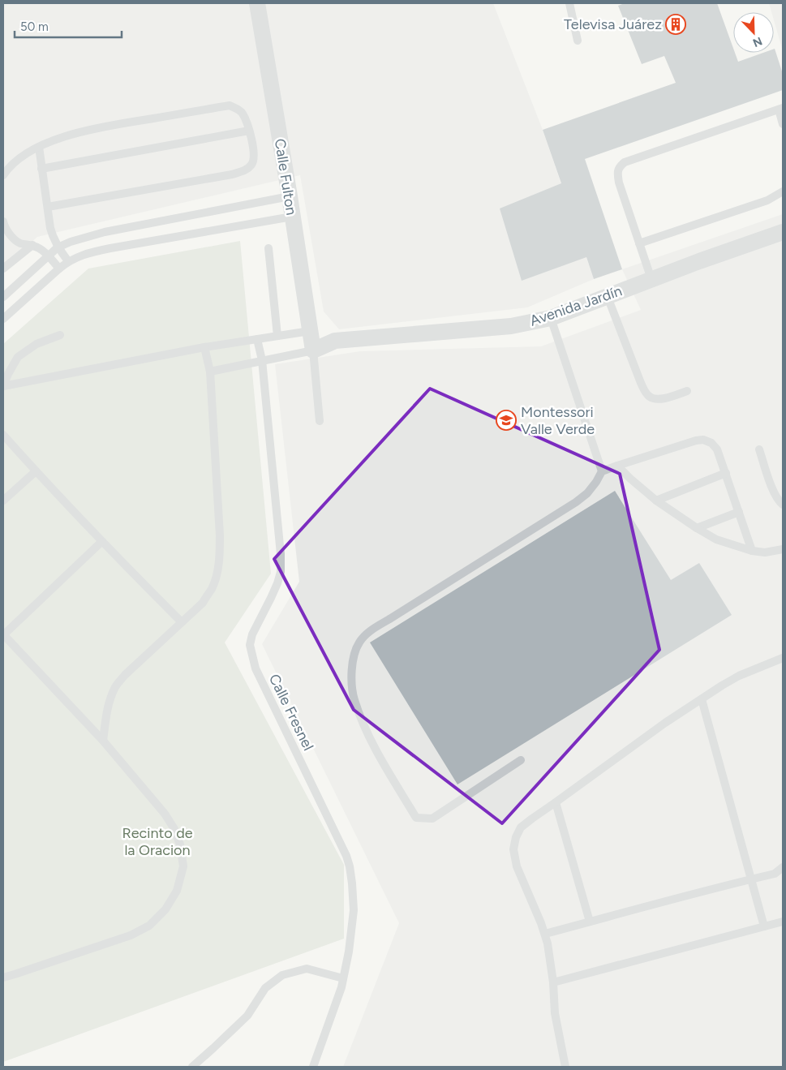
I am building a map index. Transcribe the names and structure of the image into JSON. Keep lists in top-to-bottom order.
{
  "streets": {
    "street": ["Calle Fulton", "Avenida Jardín"],
    "lane": ["Calle Fresnel"]
  },
  "crossings": [
    ["Calle Fulton", "Avenida Jardín"]
  ],
  "parks": ["Recinto de la Oracion"],
  "places": {
    "building": ["Televisa Juárez"],
    "school or university": ["Montessori Valle Verde"]
  },
  "scale_bar": "50 m",
  "north": "bottom right"
}
